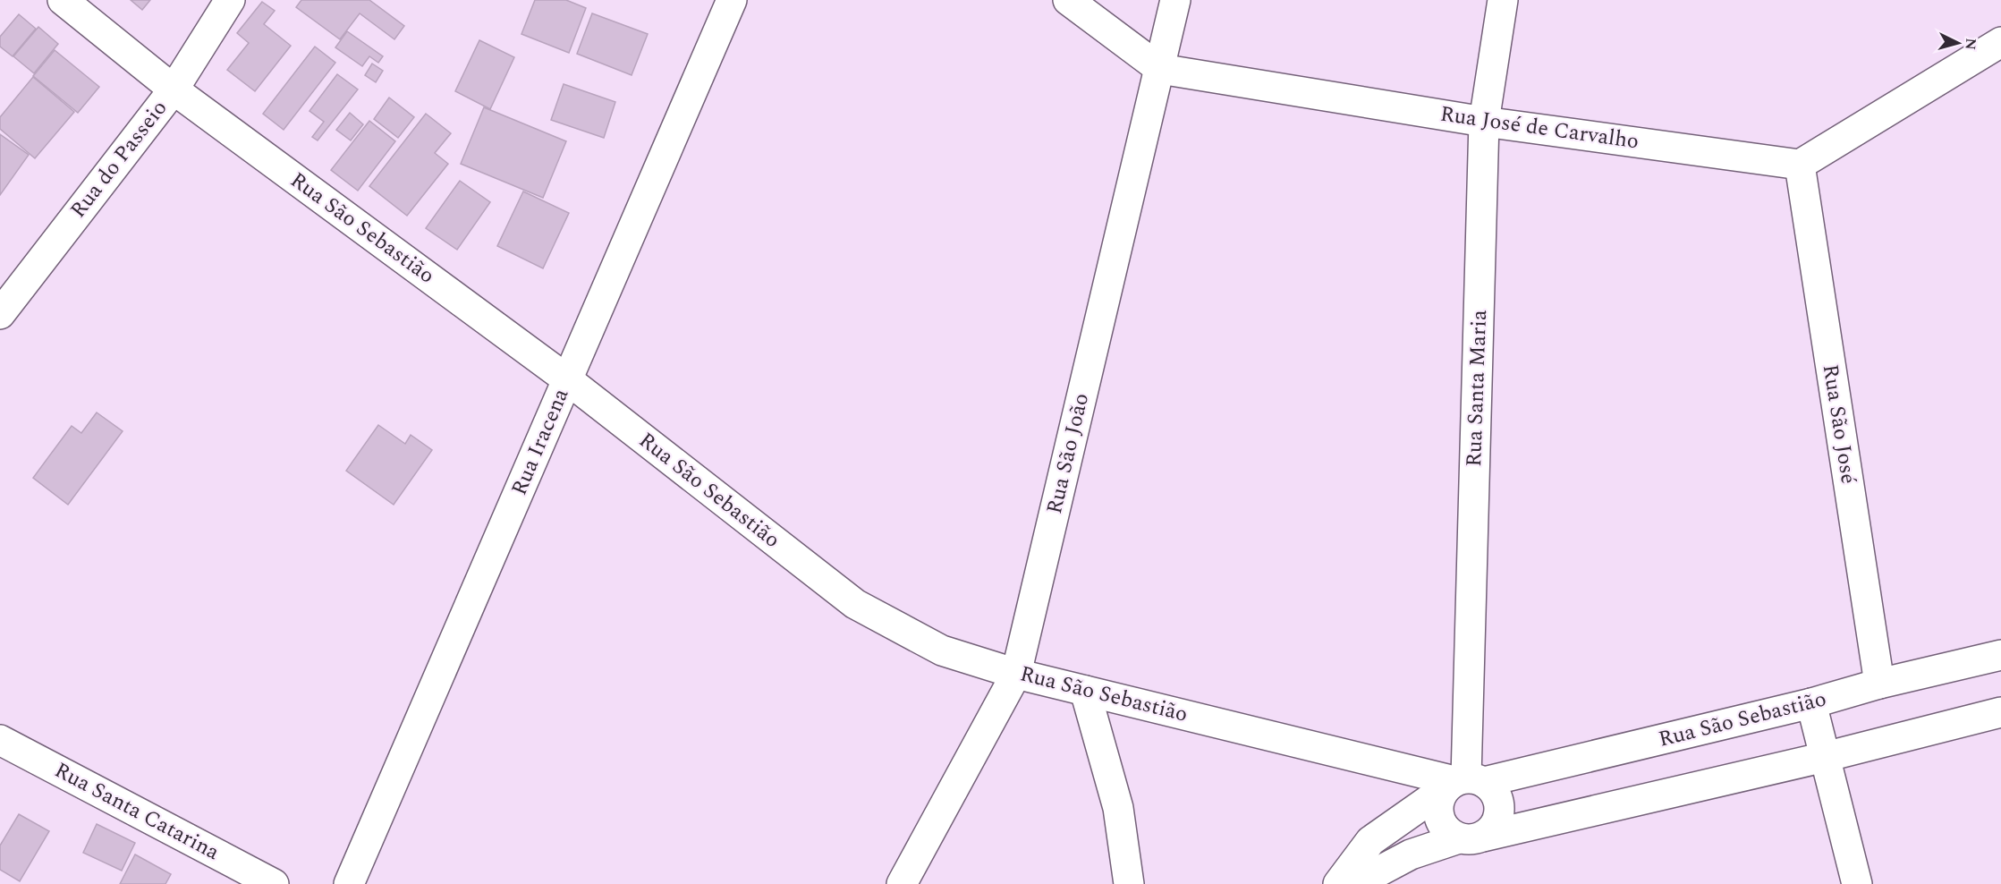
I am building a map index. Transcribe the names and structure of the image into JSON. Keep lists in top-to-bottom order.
{
  "streets": {
    "street": [
      "Rua José de Carvalho",
      "Rua do Passeio",
      "Rua São Sebastião",
      "Rua Santa Maria",
      "Rua São José",
      "Rua Iracena",
      "Rua São João",
      "Rua Santa Catarina"
    ]
  },
  "crossings": [
    ["Rua José de Carvalho", "Rua Santa Maria"],
    ["Rua José de Carvalho", "Rua São José"],
    ["Rua José de Carvalho", "Rua São João"],
    ["Rua do Passeio", "Rua São Sebastião"],
    ["Rua São Sebastião", "Rua Santa Maria"],
    ["Rua São Sebastião", "Rua São José"],
    ["Rua São Sebastião", "Rua Iracena"],
    ["Rua São Sebastião", "Rua São João"]
  ],
  "north": "right"
}
